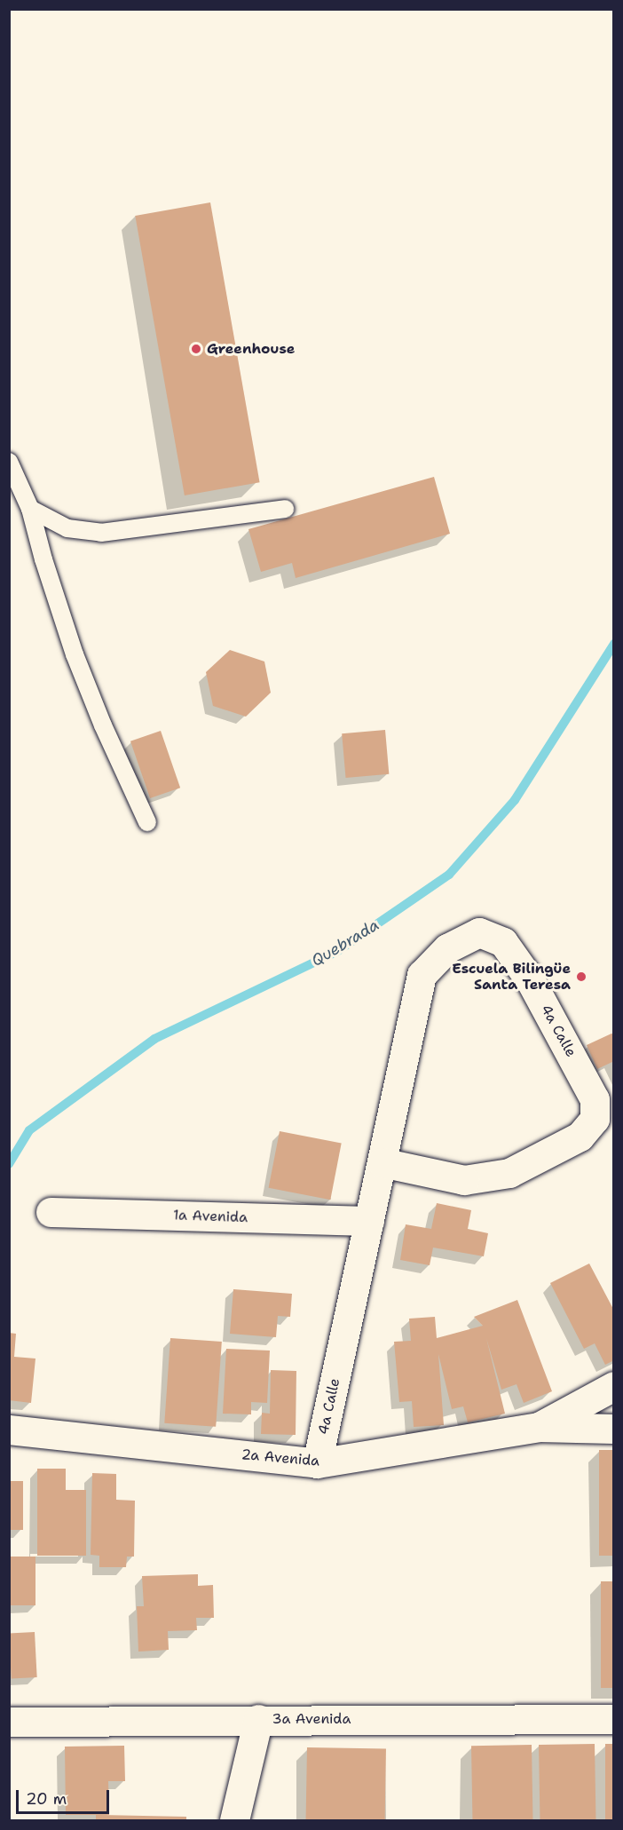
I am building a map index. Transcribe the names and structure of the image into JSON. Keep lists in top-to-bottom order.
{
  "streets": {
    "street": [
      "4a Calle",
      "1a Avenida",
      "2a Avenida",
      "3a Avenida"
    ]
  },
  "crossings": [
    ["4a Calle", "1a Avenida"],
    ["4a Calle", "2a Avenida"]
  ],
  "water": ["Quebrada"],
  "places": ["Greenhouse", "Escuela Bilingüe Santa Teresa"],
  "scale_bar": "20 m"
}
